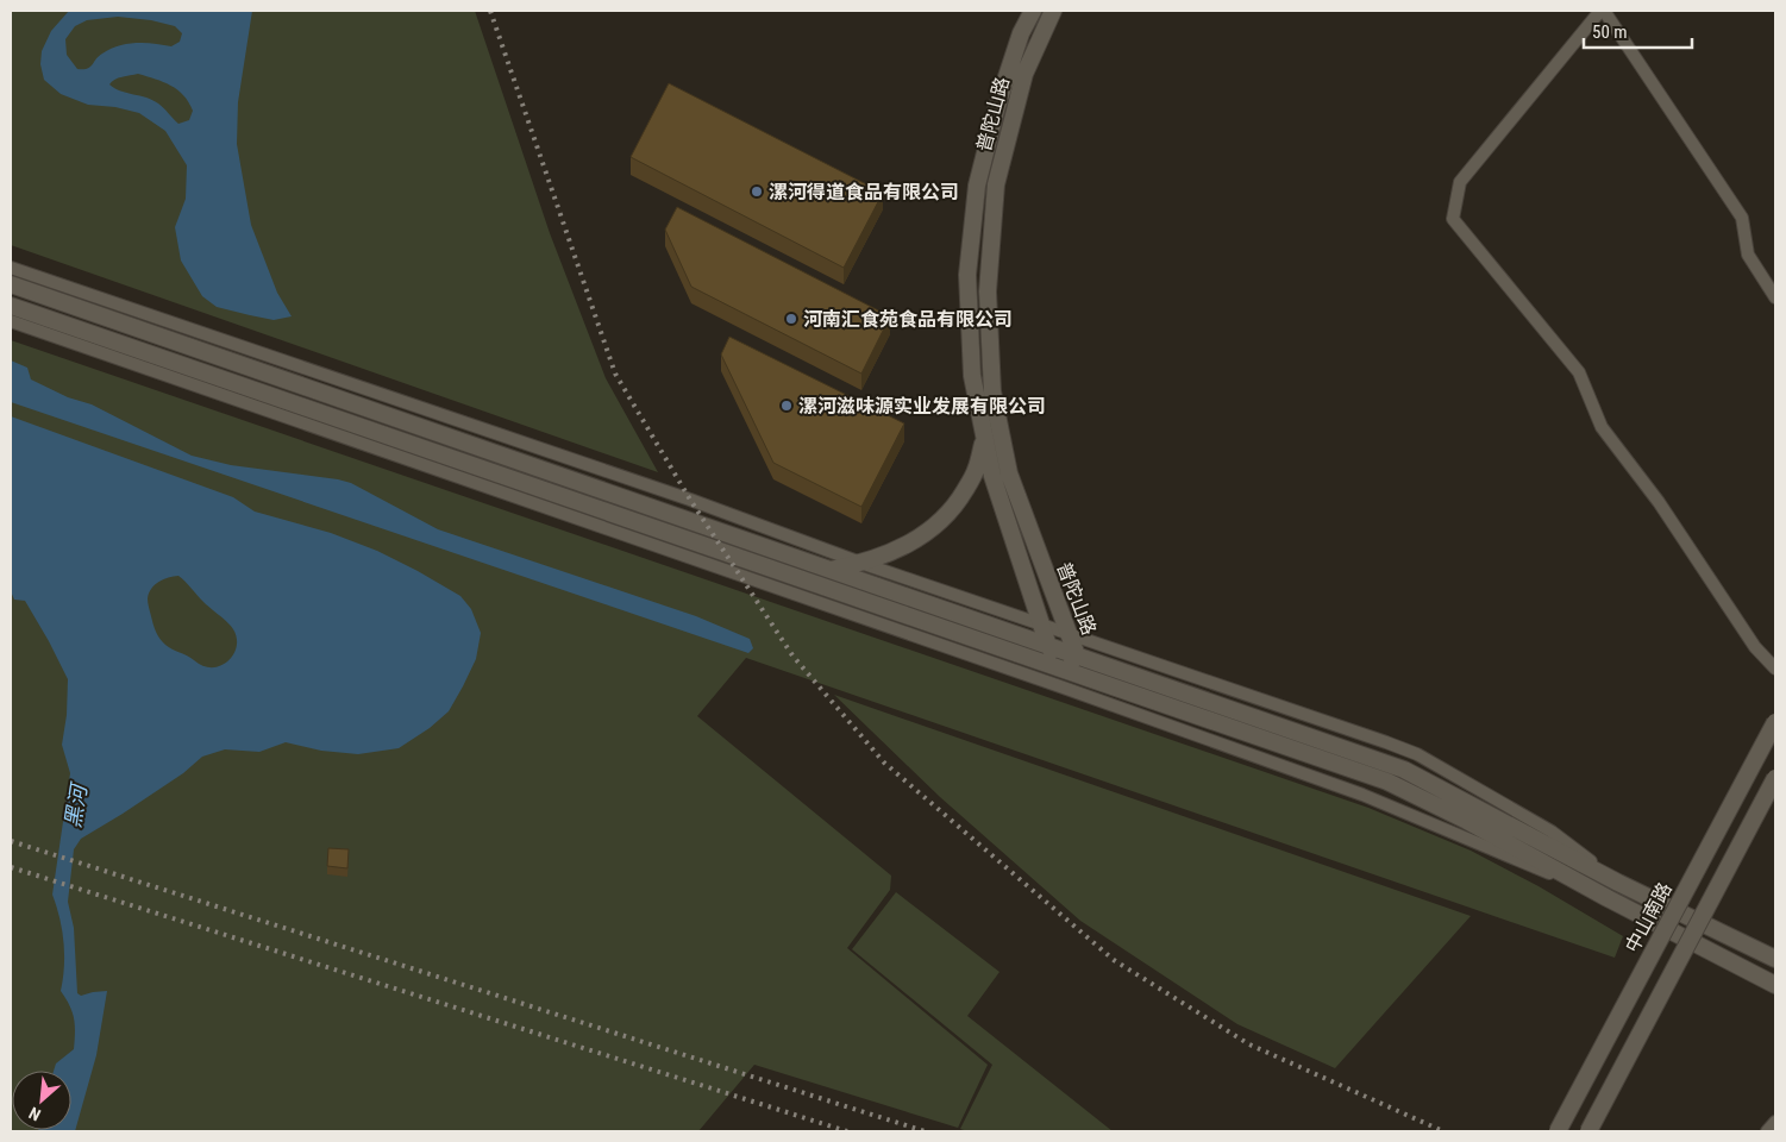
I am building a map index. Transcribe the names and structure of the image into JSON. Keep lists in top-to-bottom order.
{
  "streets": {
    "main road": ["普陀山路", "中山南路"]
  },
  "water": ["黑河"],
  "places": ["漯河得道食品有限公司", "河南汇食苑食品有限公司", "漯河滋味源实业发展有限公司"],
  "scale_bar": "50 m",
  "north": "bottom left"
}
